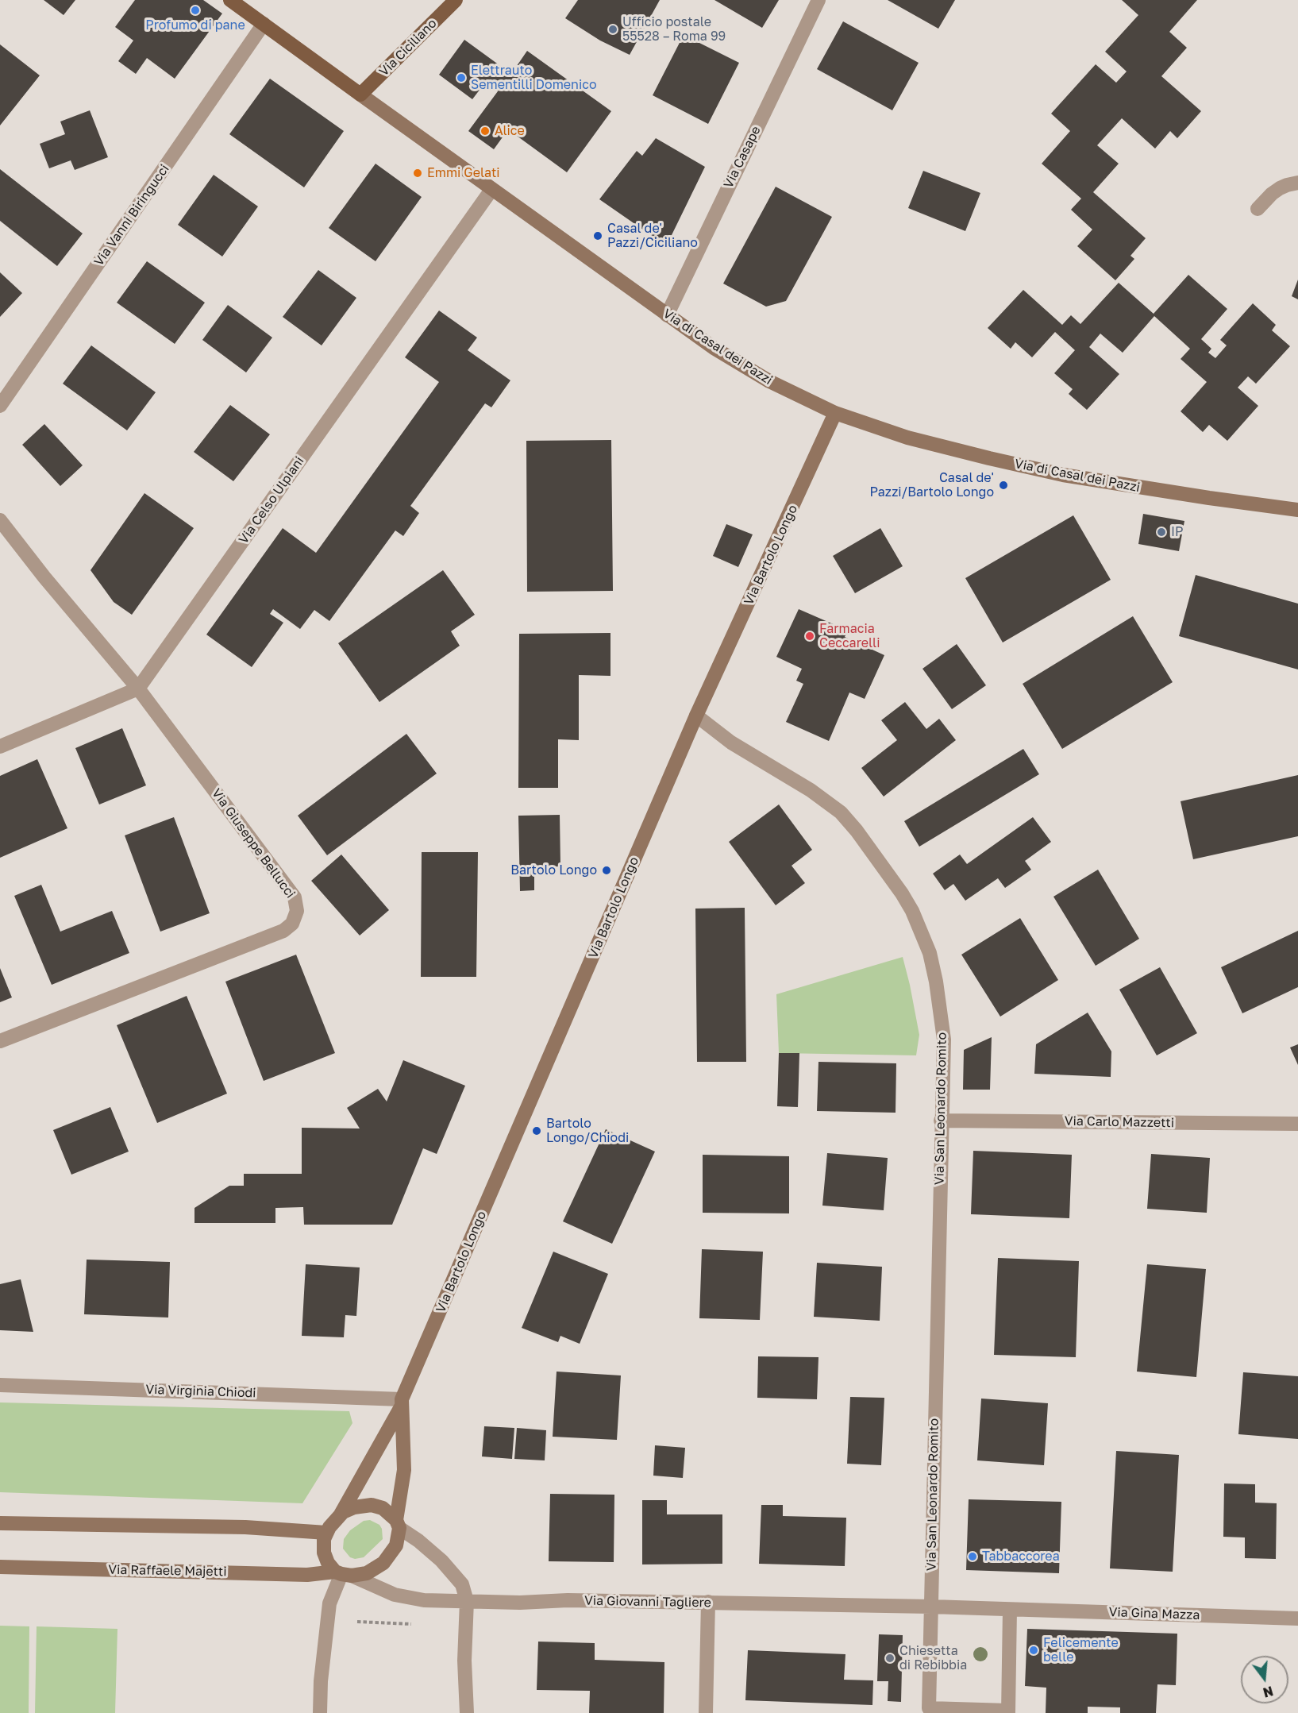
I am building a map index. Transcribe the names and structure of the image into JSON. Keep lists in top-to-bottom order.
{
  "streets": {
    "main road": ["Via Ciciliano"],
    "street": [
      "Via Casape",
      "Via Vanni Biringucci",
      "Via di Casal dei Pazzi",
      "Via Celso Ulpiani",
      "Via Bartolo Longo",
      "Via Giuseppe Bellucci",
      "Via San Leonardo Romito",
      "Via Carlo Mazzetti",
      "Via Virginia Chiodi",
      "Via Raffaele Majetti",
      "Via Giovanni Tagliere",
      "Via Gina Mazza"
    ]
  },
  "crossings": [
    ["Via Ciciliano", "Via di Casal dei Pazzi"],
    ["Via Casape", "Via di Casal dei Pazzi"],
    ["Via di Casal dei Pazzi", "Via Celso Ulpiani"],
    ["Via di Casal dei Pazzi", "Via Bartolo Longo"],
    ["Via Celso Ulpiani", "Via Giuseppe Bellucci"],
    ["Via Bartolo Longo", "Via San Leonardo Romito"],
    ["Via Bartolo Longo", "Via Virginia Chiodi"],
    ["Via Bartolo Longo", "Via Raffaele Majetti"],
    ["Via San Leonardo Romito", "Via Carlo Mazzetti"],
    ["Via San Leonardo Romito", "Via Giovanni Tagliere"],
    ["Via Giovanni Tagliere", "Via Gina Mazza"]
  ],
  "places": [
    "Profumo di pane",
    "Ufficio postale 55528 – Roma 99",
    "Elettrauto Sementilli Domenico",
    "Alice",
    "Emmi Gelati",
    "Casal de' Pazzi/Ciciliano",
    "Casal de' Pazzi/Bartolo Longo",
    "IP",
    "Farmacia Ceccarelli",
    "Bartolo Longo",
    "Bartolo Longo/Chiodi",
    "Tabbaccorea",
    "Felicemente belle",
    "Chiesetta di Rebibbia"
  ],
  "north": "bottom"
}
